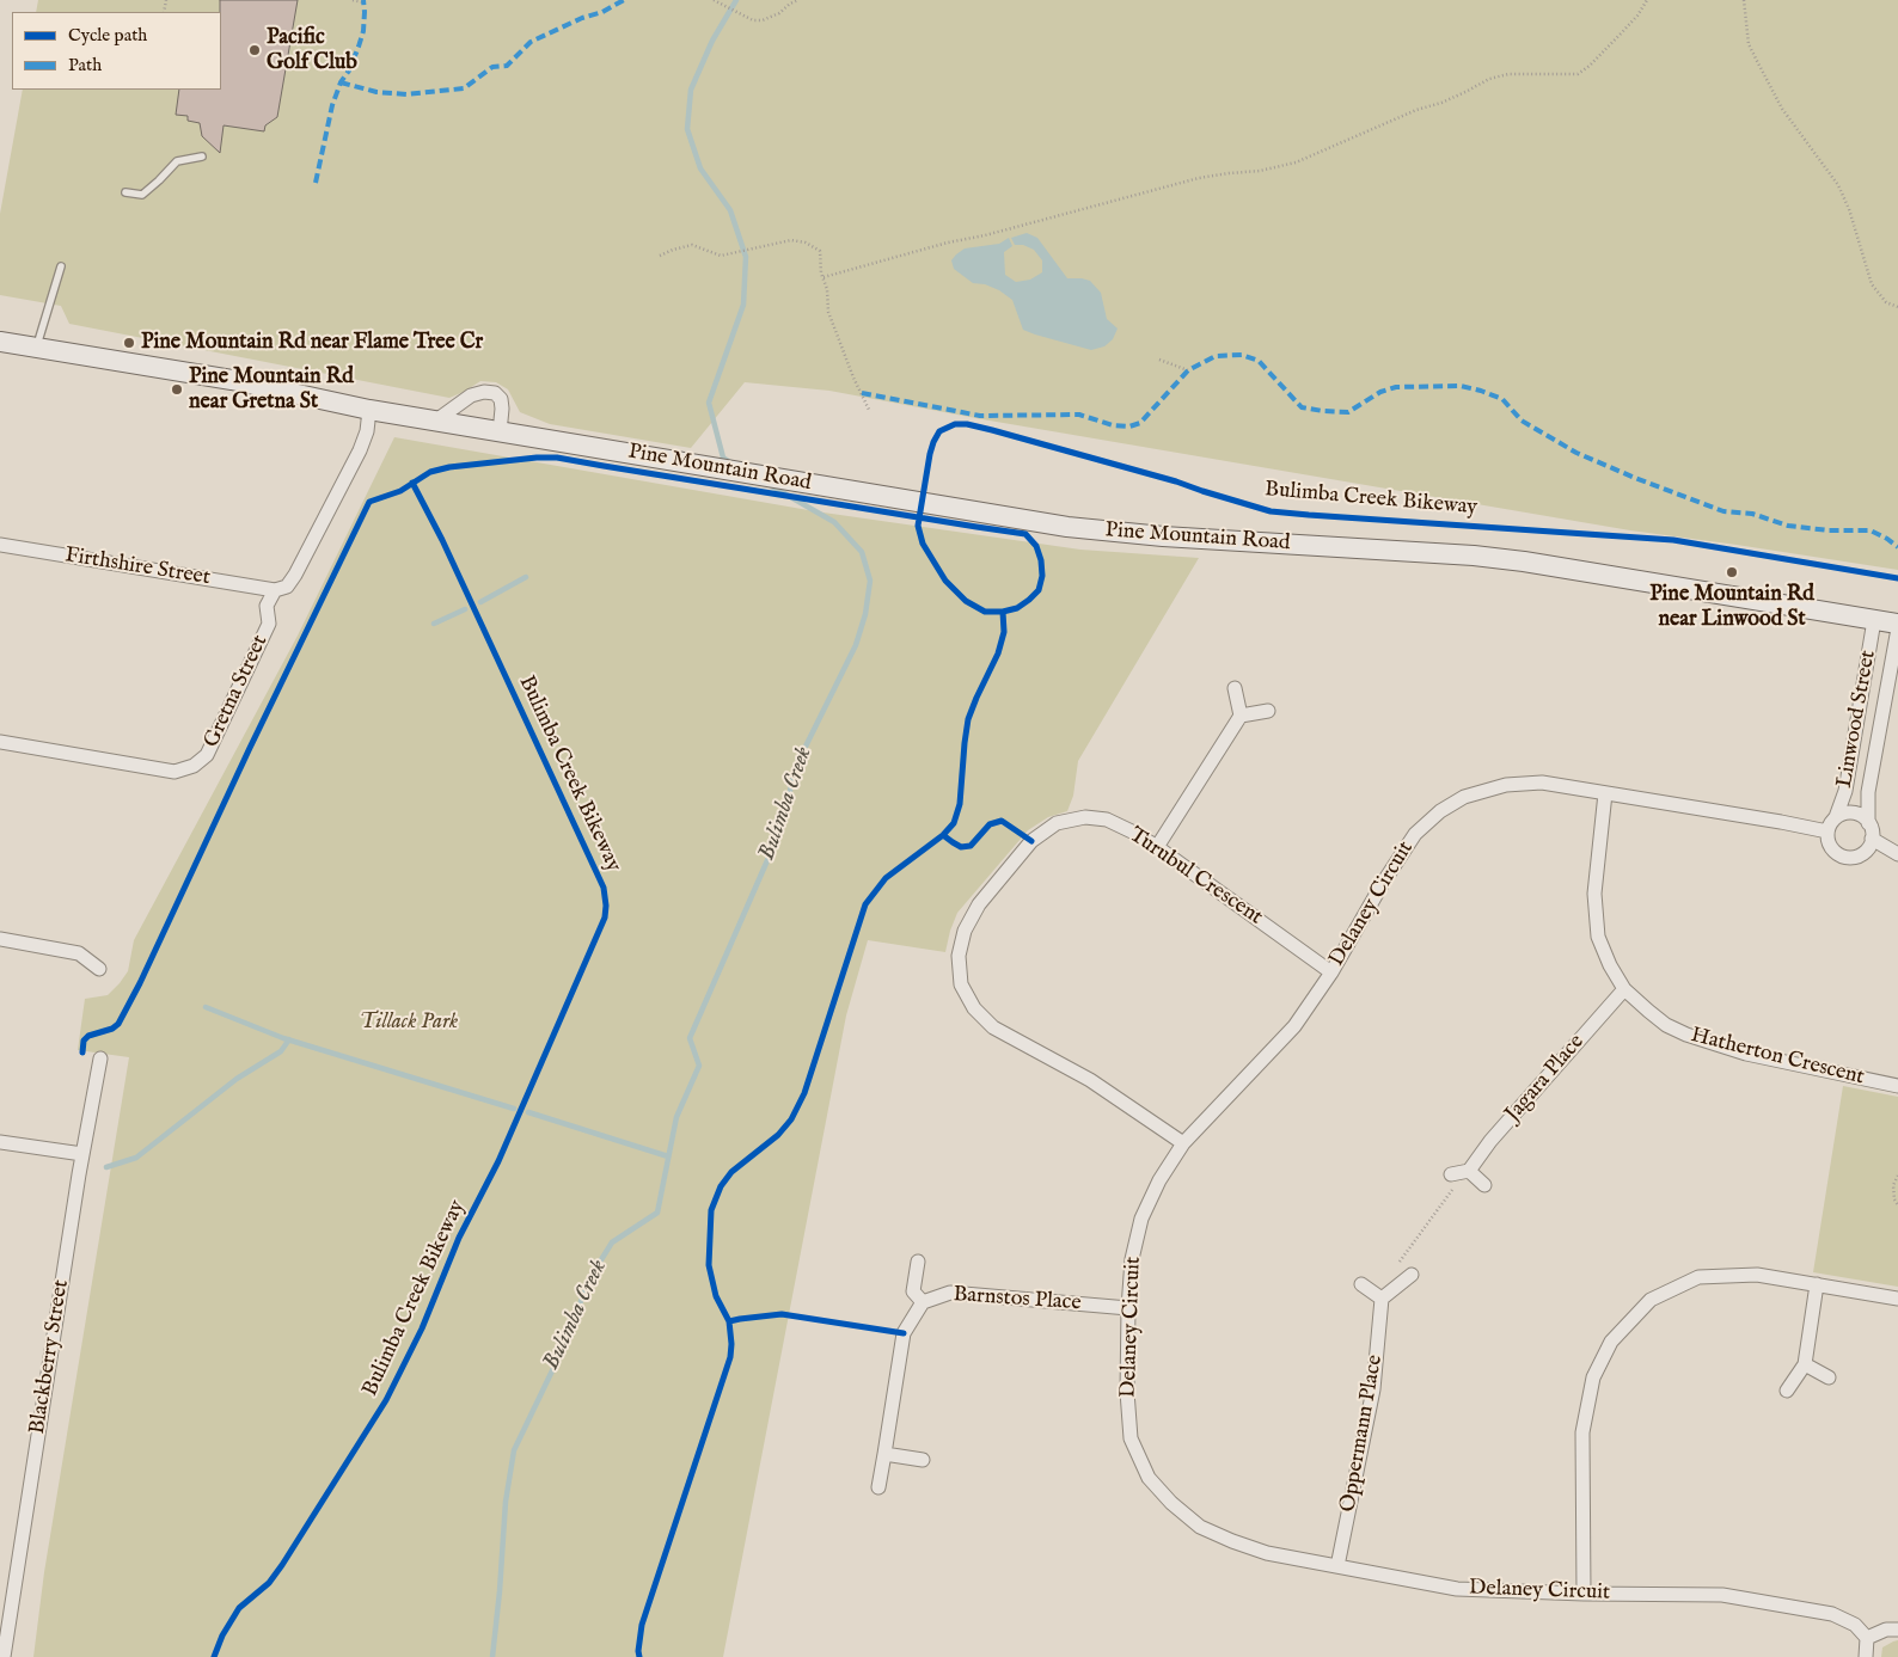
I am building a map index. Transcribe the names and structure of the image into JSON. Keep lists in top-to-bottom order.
{
  "streets": {
    "main road": ["Pine Mountain Road"],
    "street": [
      "Firthshire Street",
      "Gretna Street",
      "Linwood Street",
      "Turubul Crescent",
      "Delaney Circuit",
      "Hatherton Crescent",
      "Jagara Place",
      "Barnstos Place",
      "Blackberry Street",
      "Oppermann Place"
    ],
    "cycle path": ["Bulimba Creek Bikeway"]
  },
  "crossings": [
    ["Pine Mountain Road", "Linwood Street"],
    ["Firthshire Street", "Gretna Street"],
    ["Linwood Street", "Delaney Circuit"],
    ["Turubul Crescent", "Delaney Circuit"],
    ["Delaney Circuit", "Hatherton Crescent"],
    ["Delaney Circuit", "Barnstos Place"],
    ["Delaney Circuit", "Oppermann Place"],
    ["Hatherton Crescent", "Jagara Place"]
  ],
  "water": ["Bulimba Creek"],
  "parks": ["Tillack Park"],
  "places": [
    "Pacific Golf Club",
    "Pine Mountain Rd near Flame Tree Cr",
    "Pine Mountain Rd near Gretna St",
    "Pine Mountain Rd near Linwood St"
  ],
  "legend": ["Cycle path", "Path"]
}
